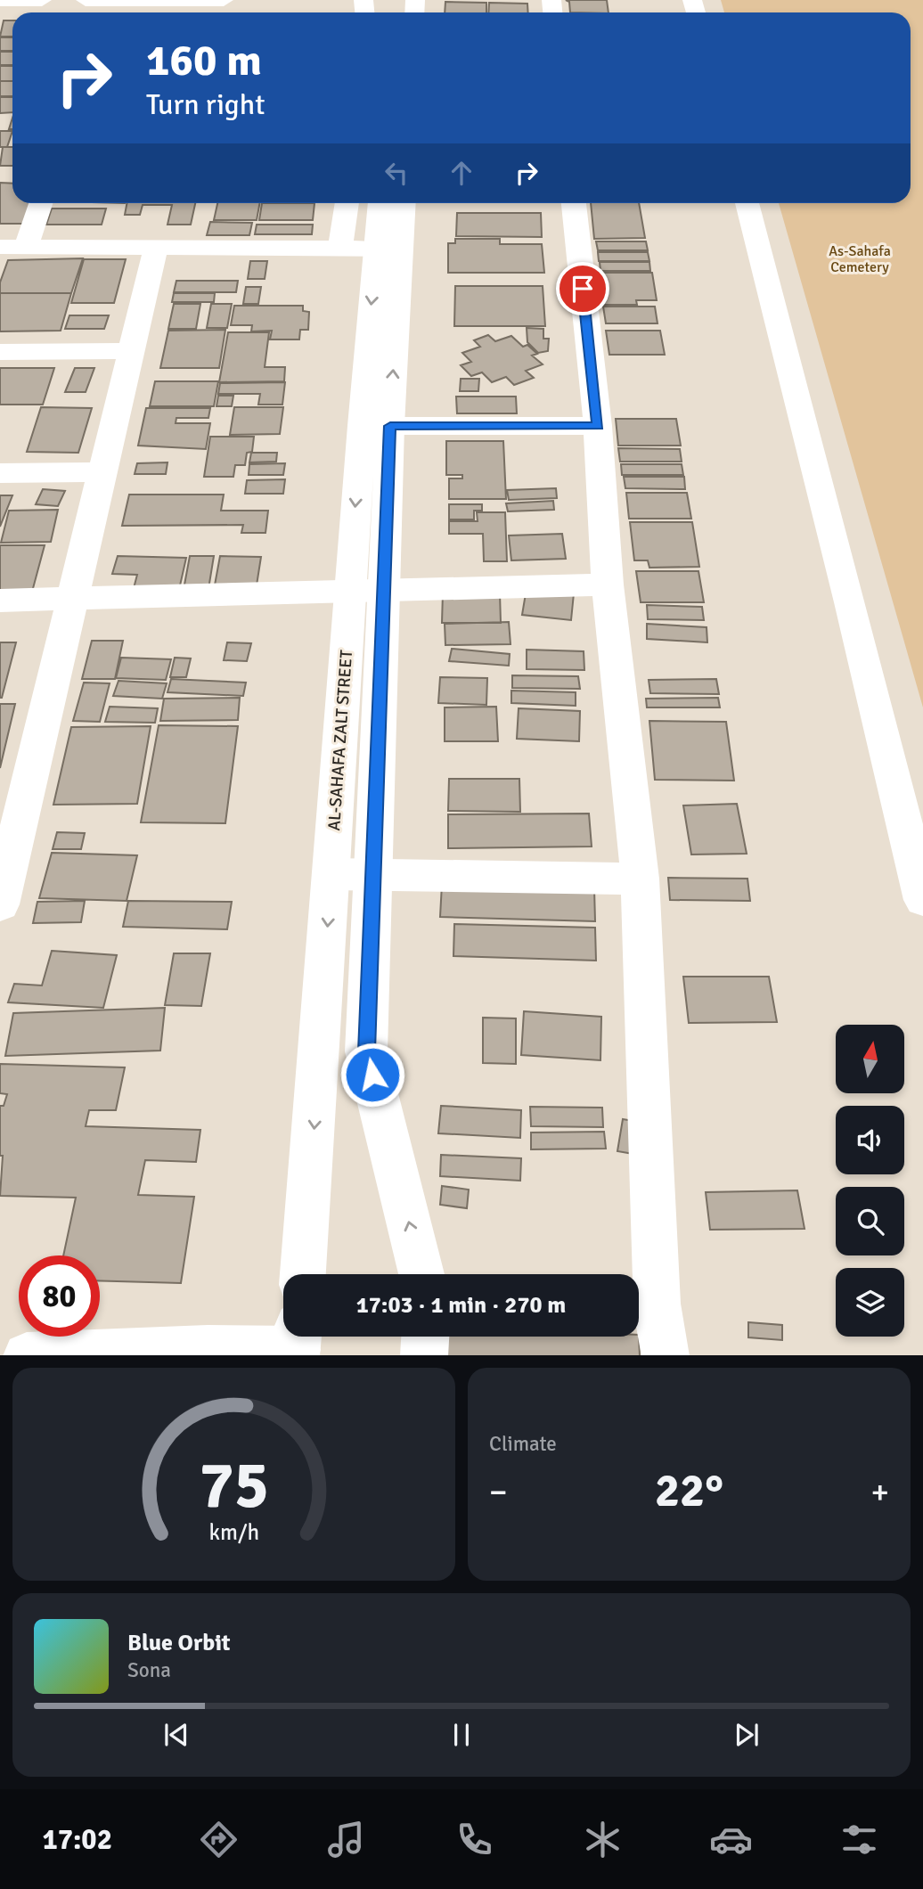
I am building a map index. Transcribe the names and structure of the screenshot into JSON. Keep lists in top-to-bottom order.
{
  "streets": {
    "main road": ["AL-SAHAFA ZALT STREET"]
  },
  "parks": ["As-Sahafa Cemetery"],
  "north": "top",
  "page": {
    "turn": ["160 m", "Turn right"],
    "limit": "80",
    "trip": "17:03 · 1 min · 270 m",
    "tile": "Climate",
    "heat": ["−", "22°", "+"],
    "song": ["Blue Orbit", "Sona"],
    "tabs": "17:02",
    "gauge": ["75", "km/h"]
  }
}
